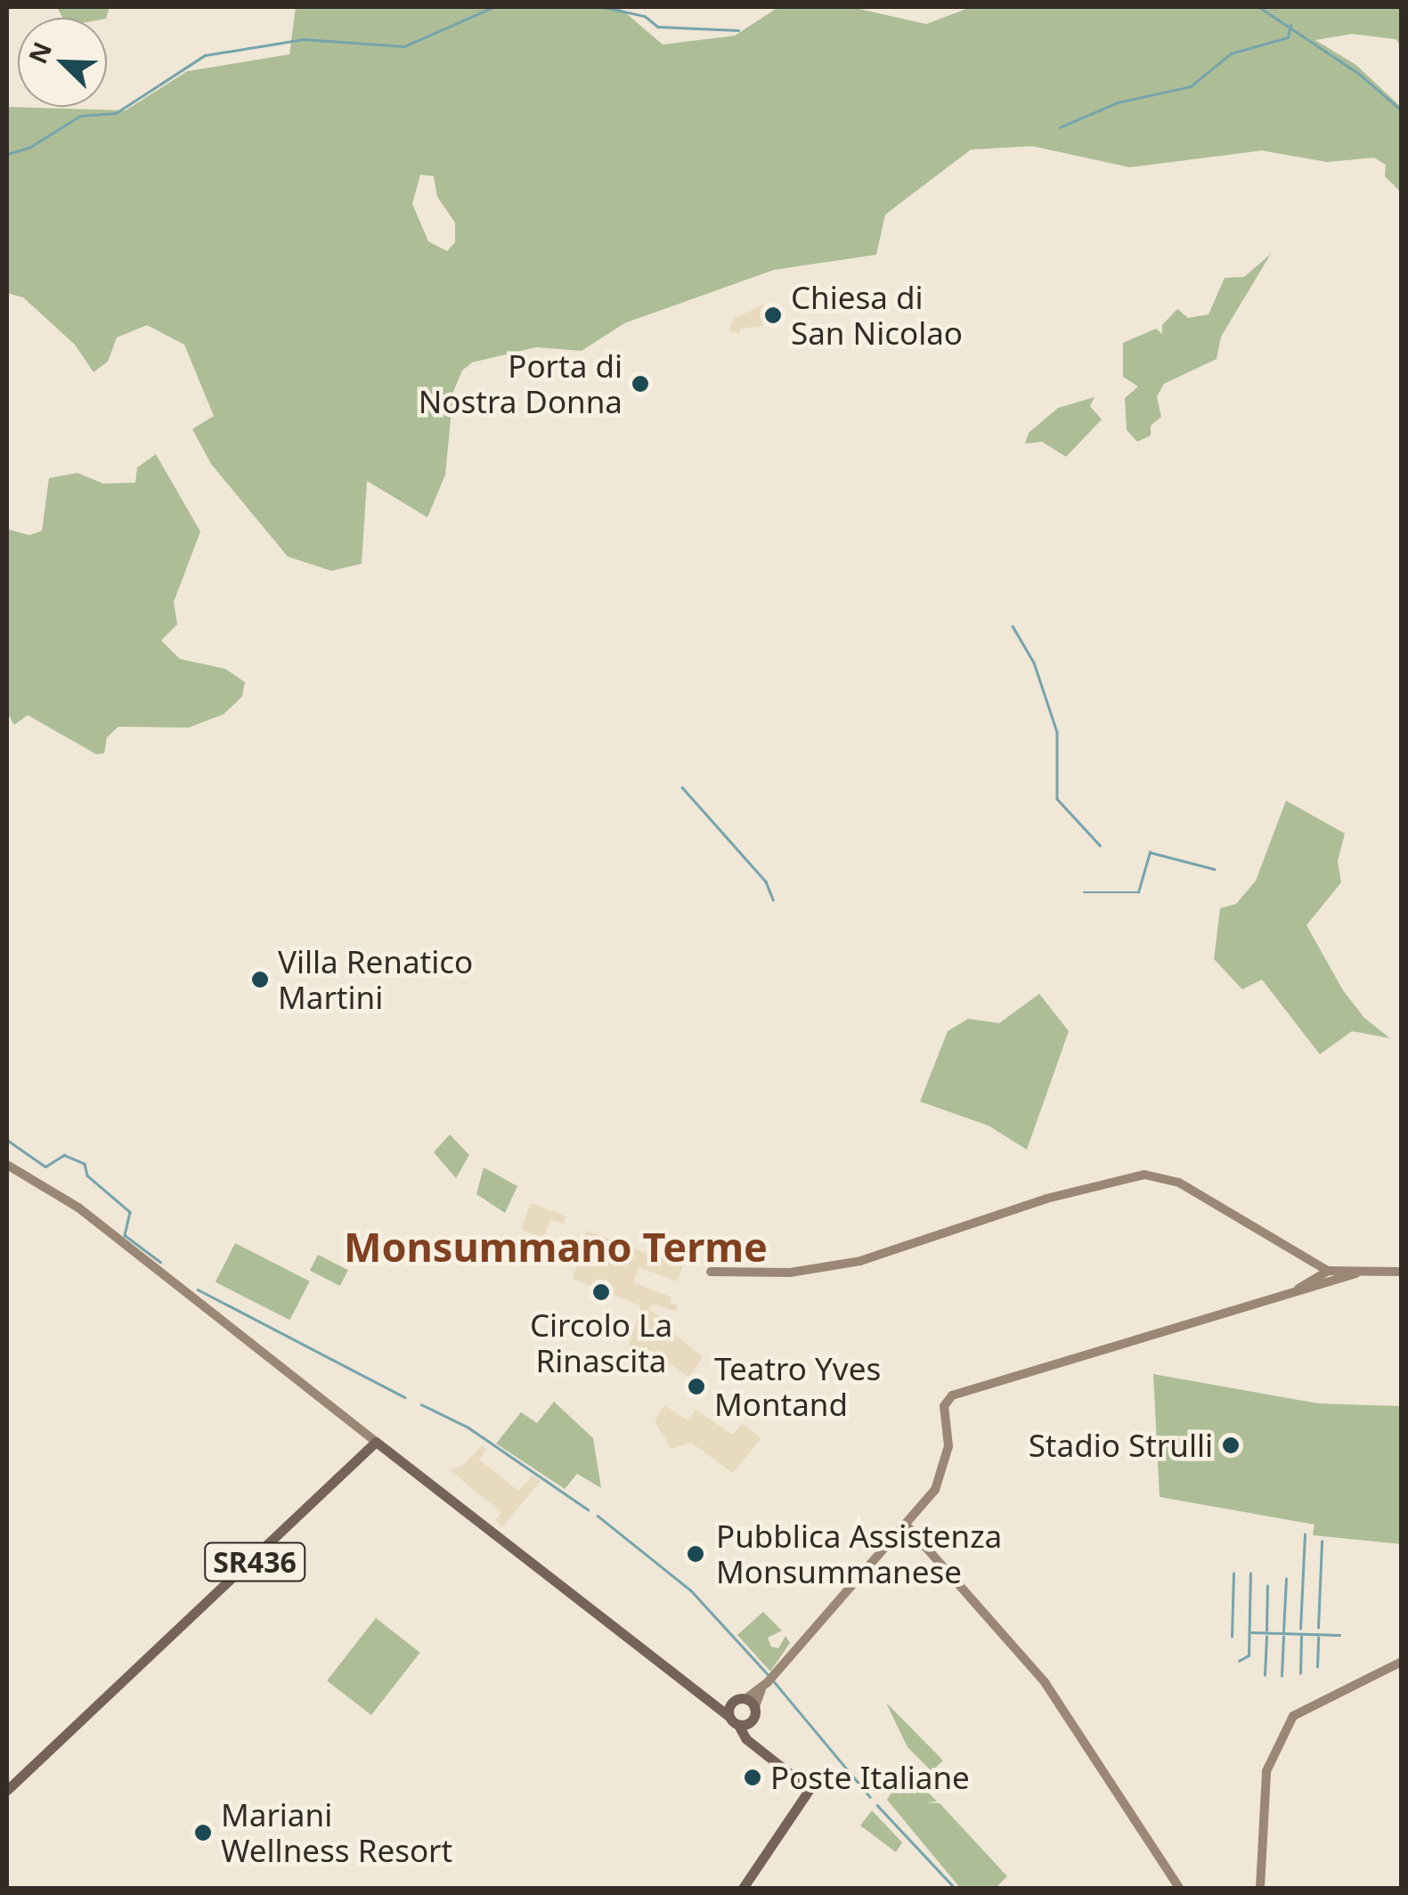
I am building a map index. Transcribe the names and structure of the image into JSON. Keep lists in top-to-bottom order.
{
  "streets": {
    "main road": ["SR436"]
  },
  "districts": ["Monsummano Terme"],
  "places": [
    "Chiesa di San Nicolao",
    "Porta di Nostra Donna",
    "Villa Renatico Martini",
    "Circolo La Rinascita",
    "Teatro Yves Montand",
    "Stadio Strulli",
    "Pubblica Assistenza Monsummanese",
    "Poste Italiane",
    "Mariani Wellness Resort"
  ],
  "north": "top left"
}
